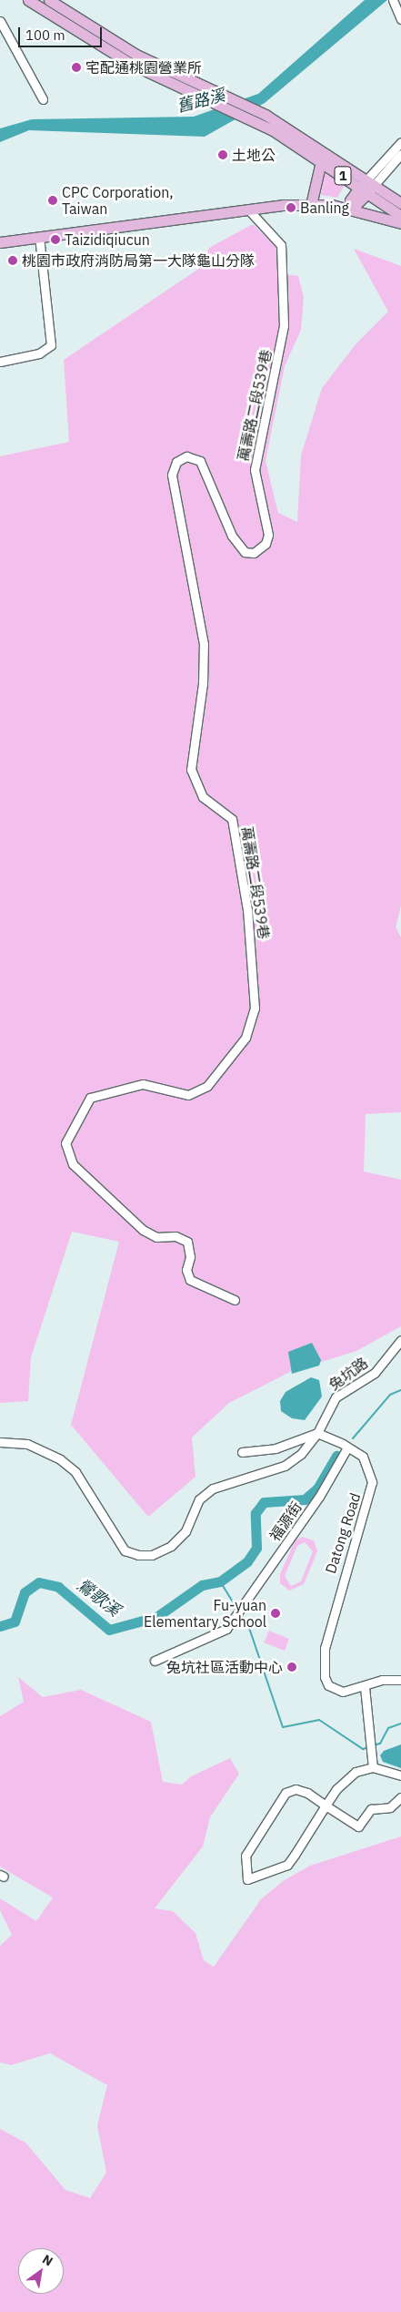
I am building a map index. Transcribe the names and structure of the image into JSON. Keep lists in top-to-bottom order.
{
  "streets": {
    "main road": ["1"],
    "street": [
      "萬壽路二段539巷",
      "兔坑路",
      "福源街",
      "Datong Road"
    ]
  },
  "crossings": [
    ["兔坑路", "Datong Road"],
    ["福源街", "Datong Road"]
  ],
  "water": ["舊路溪", "鶯歌溪"],
  "places": [
    "宅配通桃園營業所",
    "土地公",
    "CPC Corporation, Taiwan",
    "Banling",
    "Taizidiqiucun",
    "桃園市政府消防局第一大隊龜山分隊",
    "Fu-yuan Elementary School",
    "兔坑社區活動中心"
  ],
  "scale_bar": "100 m",
  "north": "top right"
}
